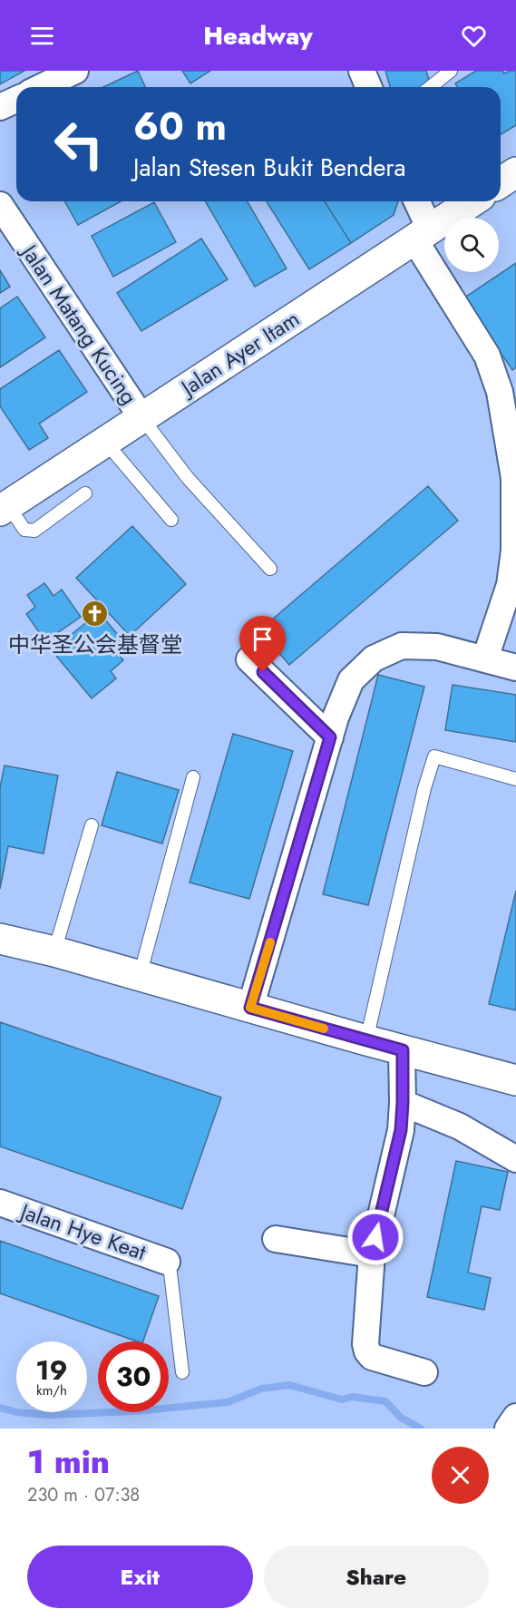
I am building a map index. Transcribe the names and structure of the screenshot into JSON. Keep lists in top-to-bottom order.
{
  "streets": {
    "main road": ["Jalan Ayer Itam"],
    "street": ["Jalan Matang Kucing", "Jalan Hye Keat"]
  },
  "crossings": [
    ["Jalan Matang Kucing", "Jalan Ayer Itam"]
  ],
  "places": {
    "church": ["中华圣公会基督堂"]
  },
  "page": {
    "header": "Headway",
    "turn": ["60 m", "Jalan Stesen Bukit Bendera"],
    "speed": "19 km/h",
    "limit": "30",
    "heading": ["1 min", "230 m · 07:38"],
    "buttons": ["Exit", "Share"]
  }
}
